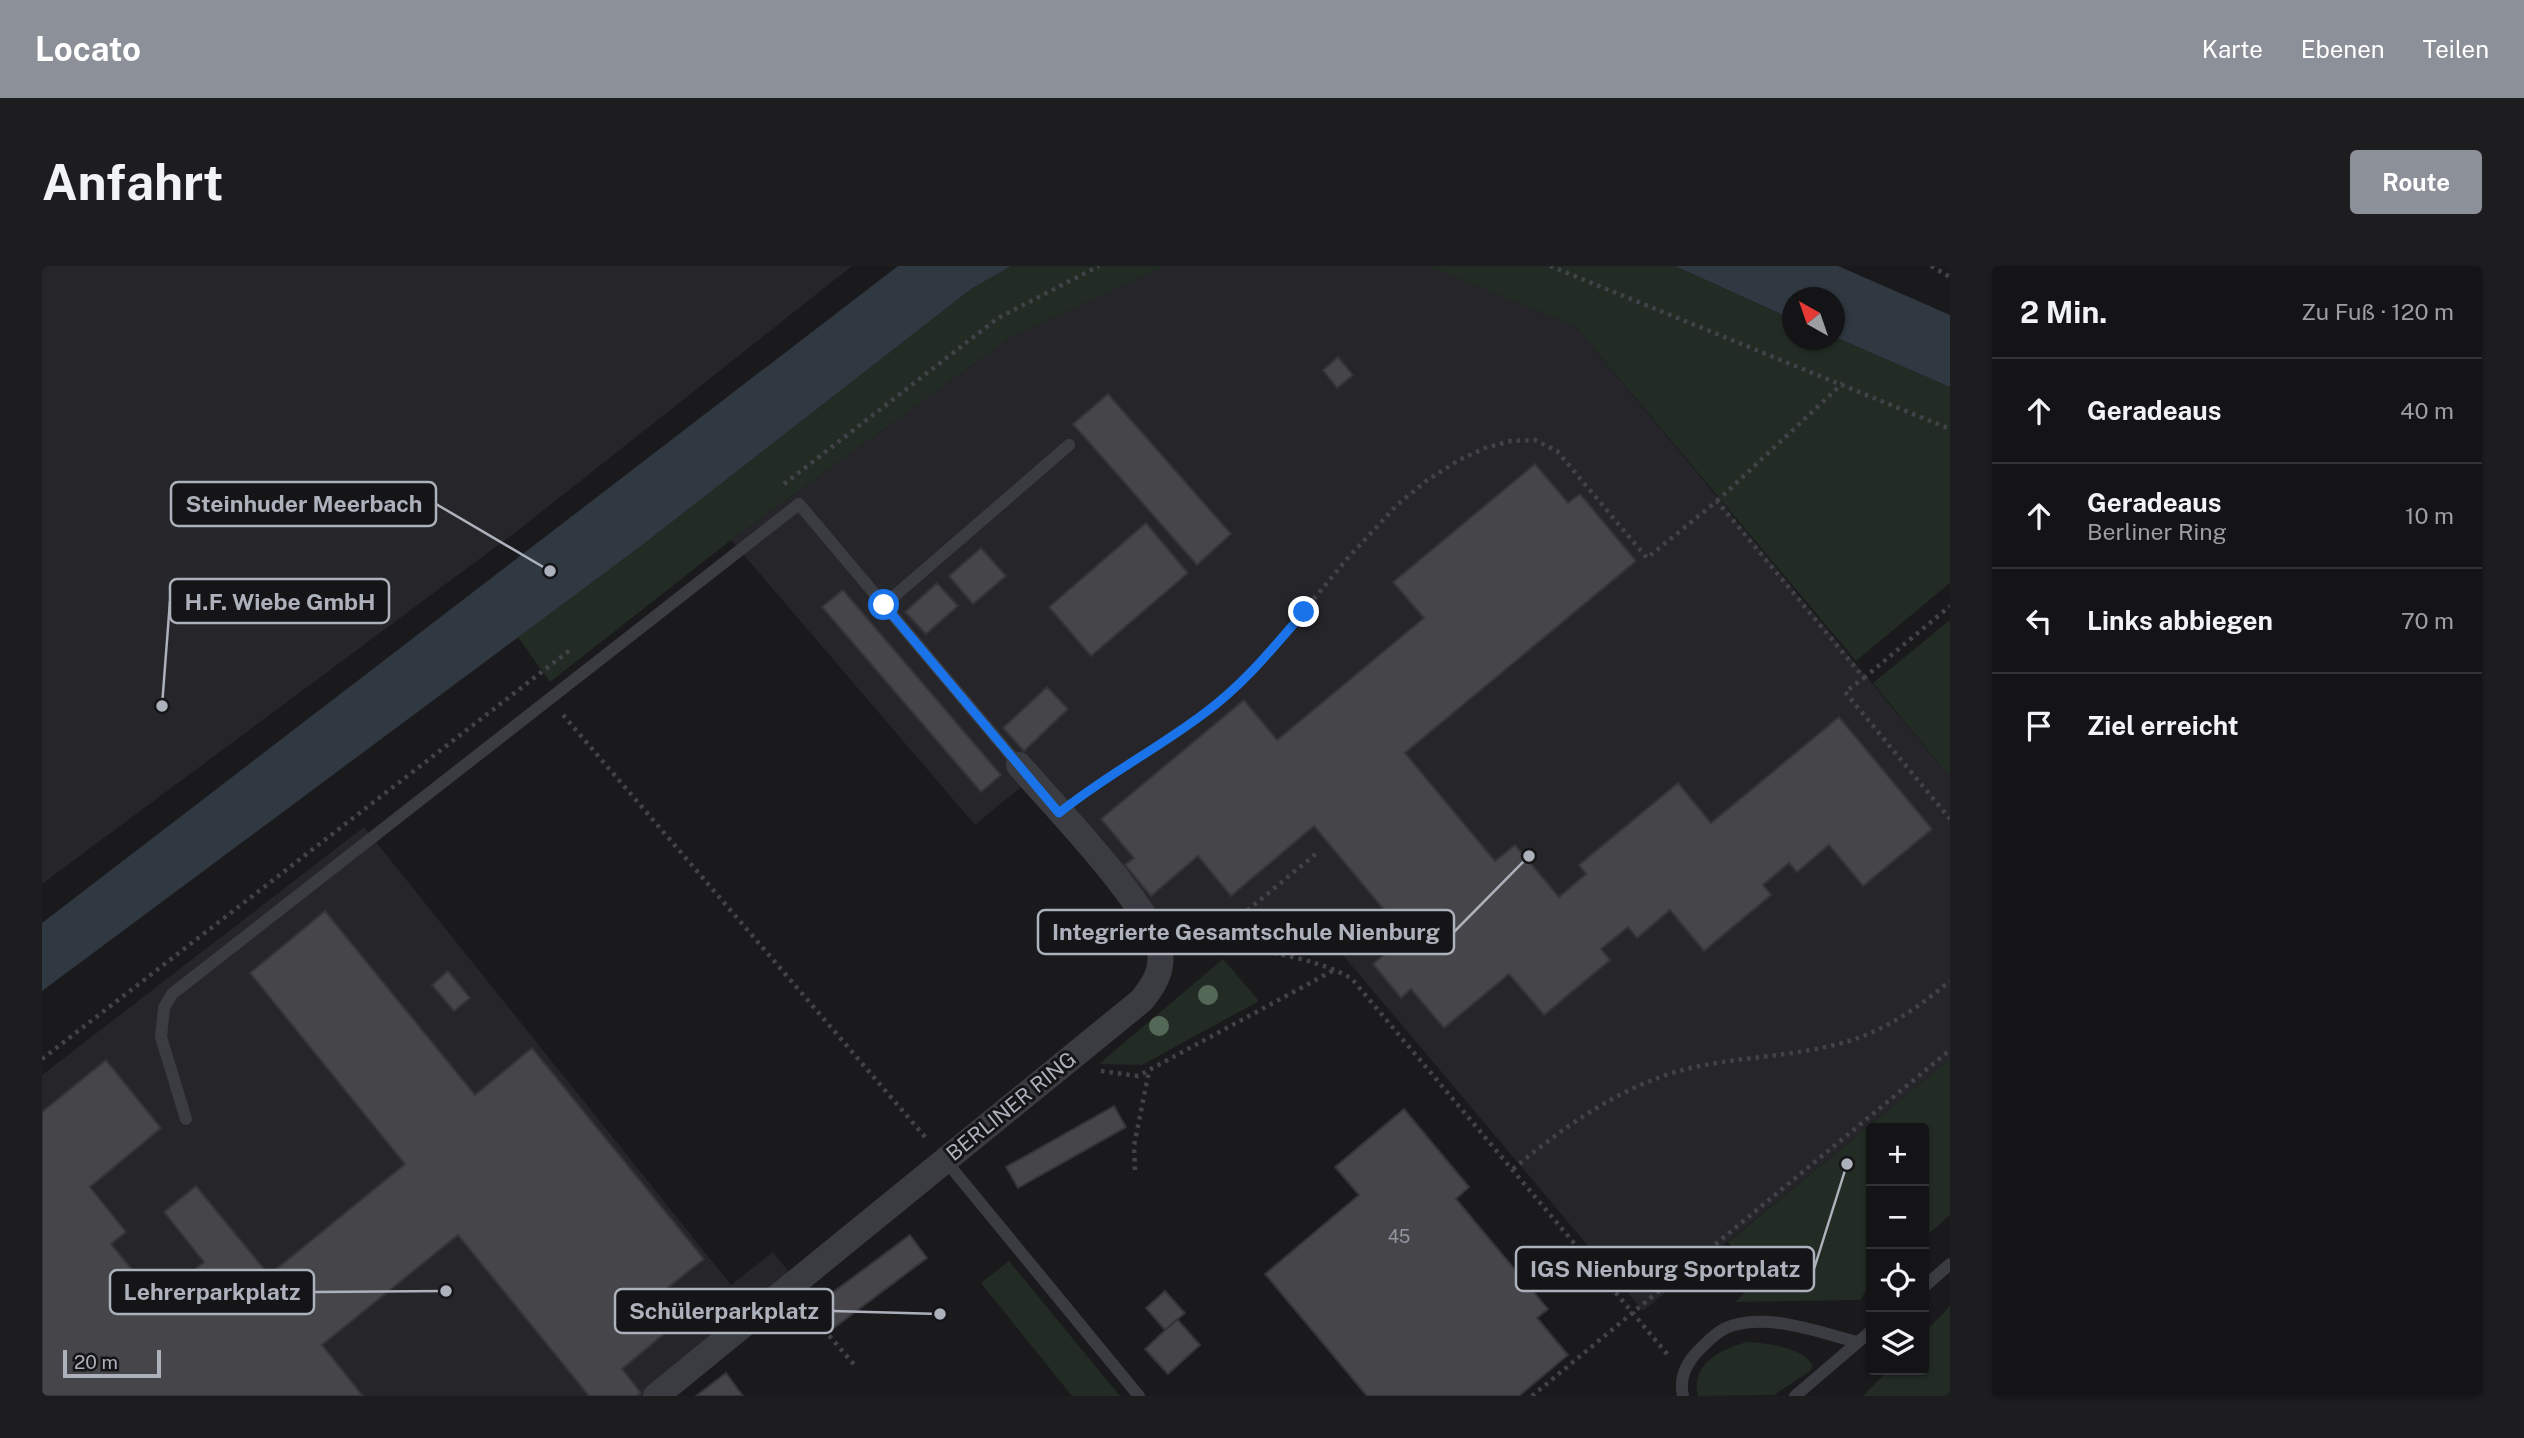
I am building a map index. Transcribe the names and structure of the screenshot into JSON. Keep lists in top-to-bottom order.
{
  "streets": {
    "street": ["BERLINER RING"]
  },
  "places": [
    "Steinhuder Meerbach",
    "H.F. Wiebe GmbH",
    "Integrierte Gesamtschule Nienburg",
    "IGS Nienburg Sportplatz",
    "Lehrerparkplatz",
    "Schülerparkplatz"
  ],
  "house_numbers": ["45"],
  "scale_bar": "20 m",
  "north": "top left",
  "page": {
    "header": "Locato",
    "nav": ["Karte", "Ebenen", "Teilen"],
    "buttons": "Route",
    "title": "Anfahrt",
    "heading": ["2 Min.", "Zu Fuß · 120 m"],
    "list": [
      ["Geradeaus", "40 m"],
      ["Geradeaus", "Berliner Ring", "10 m"],
      ["Links abbiegen", "70 m"],
      "Ziel erreicht"
    ],
    "map_buttons": ["+", "−"],
    "scale": "20 m"
  }
}
